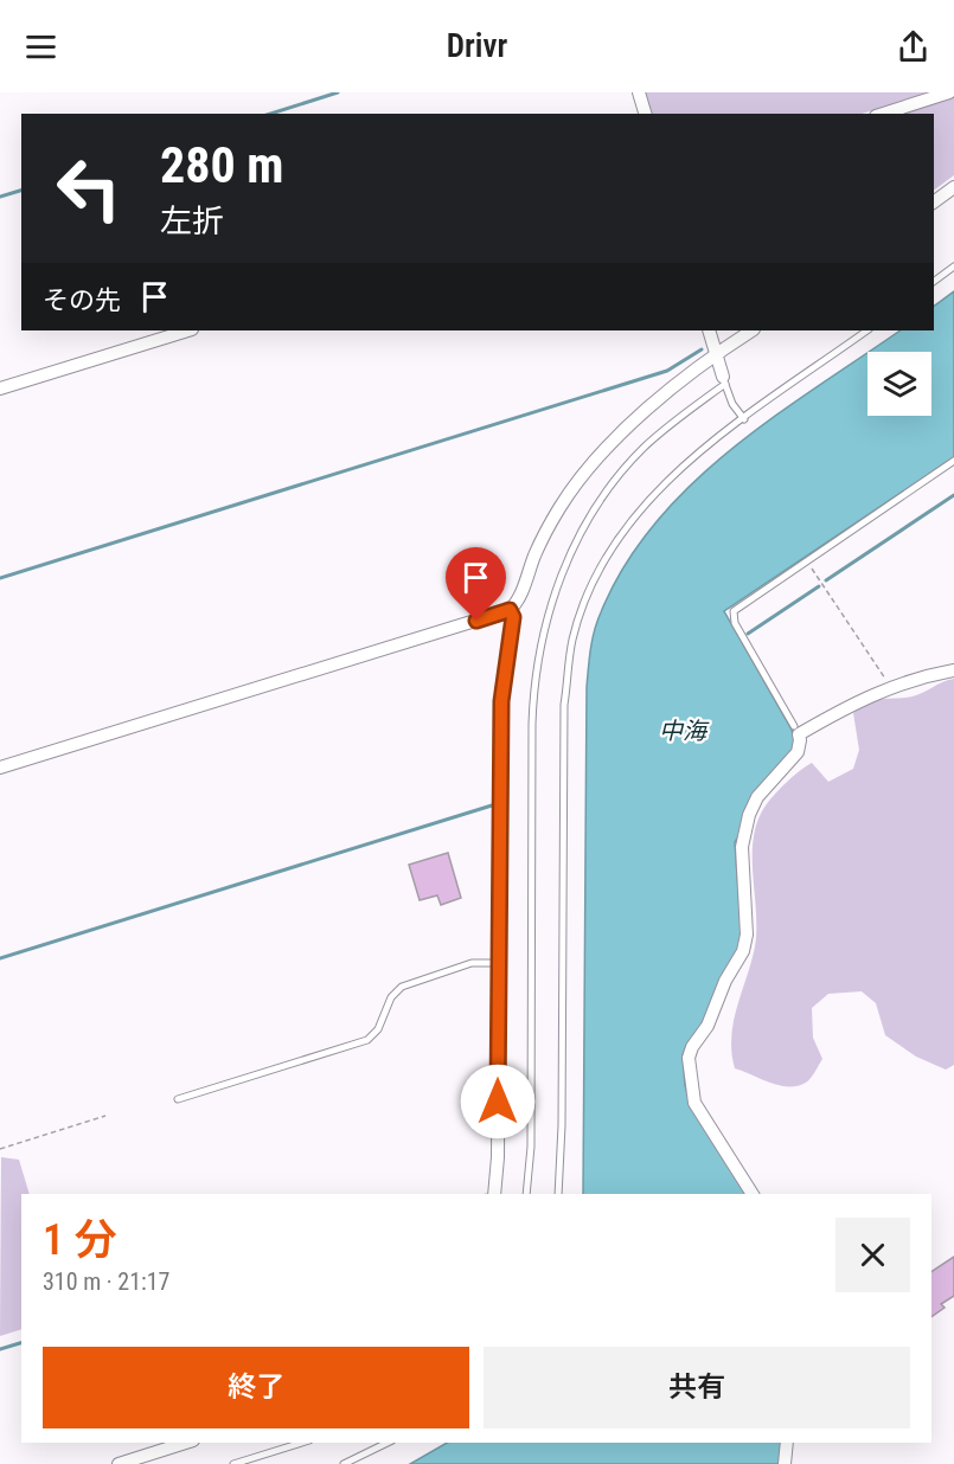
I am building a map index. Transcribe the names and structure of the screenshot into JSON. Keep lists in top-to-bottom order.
{
  "water": ["中海"],
  "page": {
    "header": "Drivr",
    "turn": ["280 m", "左折"],
    "then": "その先",
    "heading": ["1 分", "310 m · 21:17"],
    "buttons": ["終了", "共有"]
  }
}
